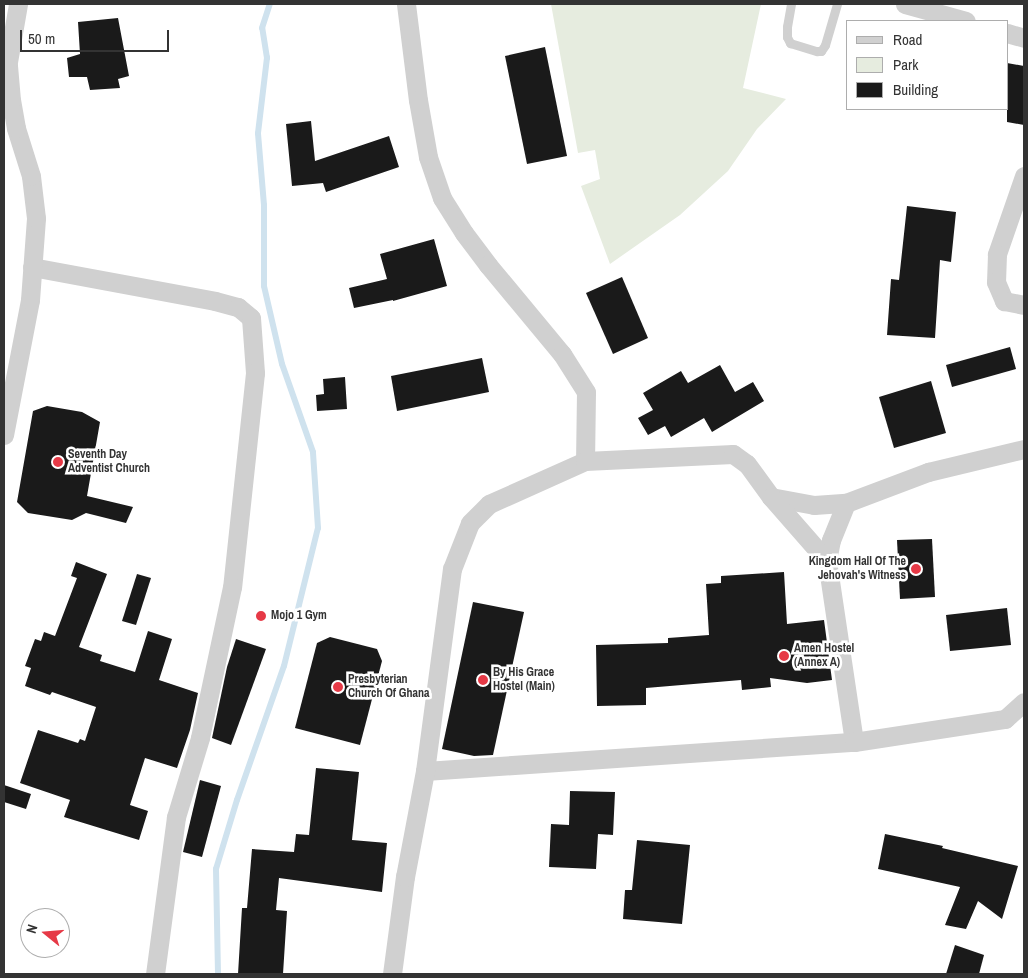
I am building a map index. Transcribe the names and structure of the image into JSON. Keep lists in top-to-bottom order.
{
  "places": [
    "Seventh Day Adventist Church",
    "Kingdom Hall Of The Jehovah's Witness",
    "Mojo 1 Gym",
    "Amen Hostel (Annex A)",
    "By His Grace Hostel (Main)",
    "Presbyterian Church Of Ghana"
  ],
  "legend": ["Road", "Park", "Building"],
  "scale_bar": "50 m",
  "north": "left"
}
